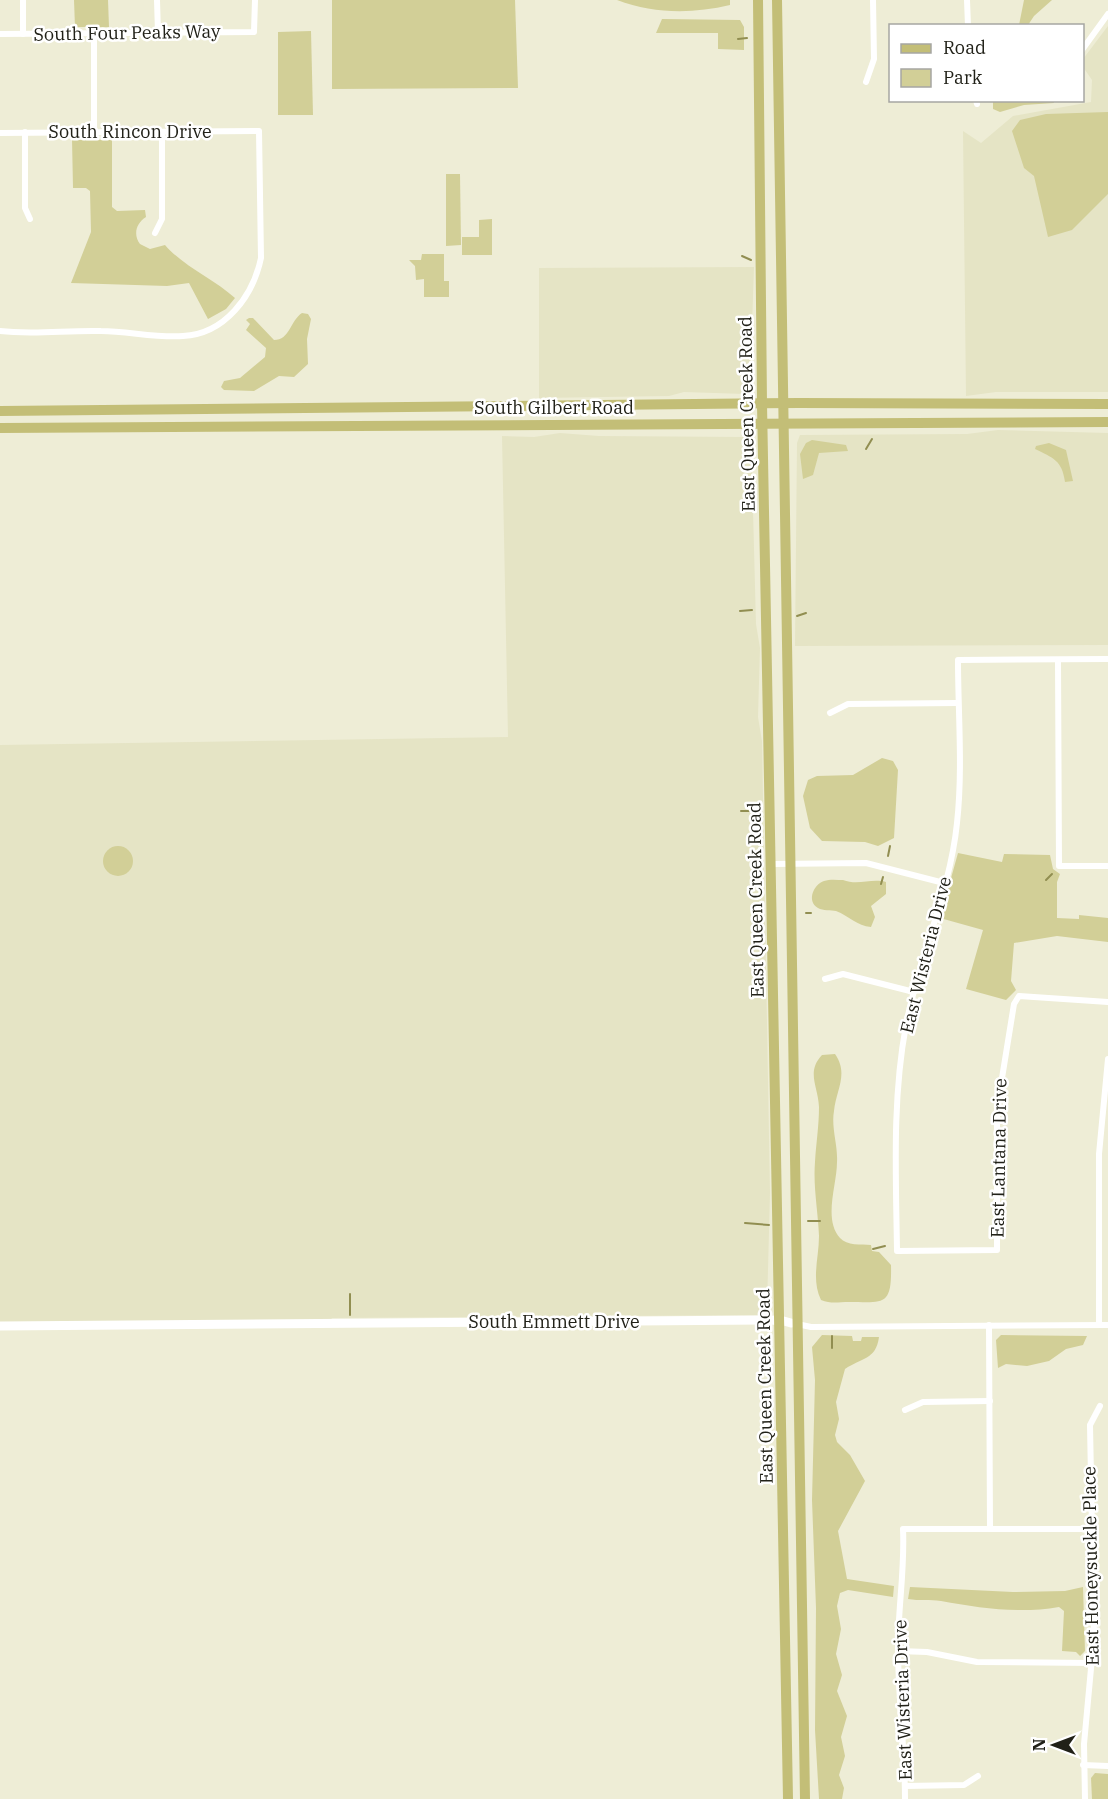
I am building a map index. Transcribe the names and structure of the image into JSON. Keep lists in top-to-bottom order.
{
  "streets": {
    "main road": ["South Gilbert Road", "East Queen Creek Road"],
    "street": [
      "South Four Peaks Way",
      "South Rincon Drive",
      "East Wisteria Drive",
      "East Lantana Drive",
      "South Emmett Drive",
      "East Honeysuckle Place"
    ]
  },
  "crossings": [
    ["South Gilbert Road", "East Queen Creek Road"],
    ["East Queen Creek Road", "South Emmett Drive"],
    ["East Wisteria Drive", "East Lantana Drive"]
  ],
  "legend": ["Road", "Park"],
  "north": "left"
}
